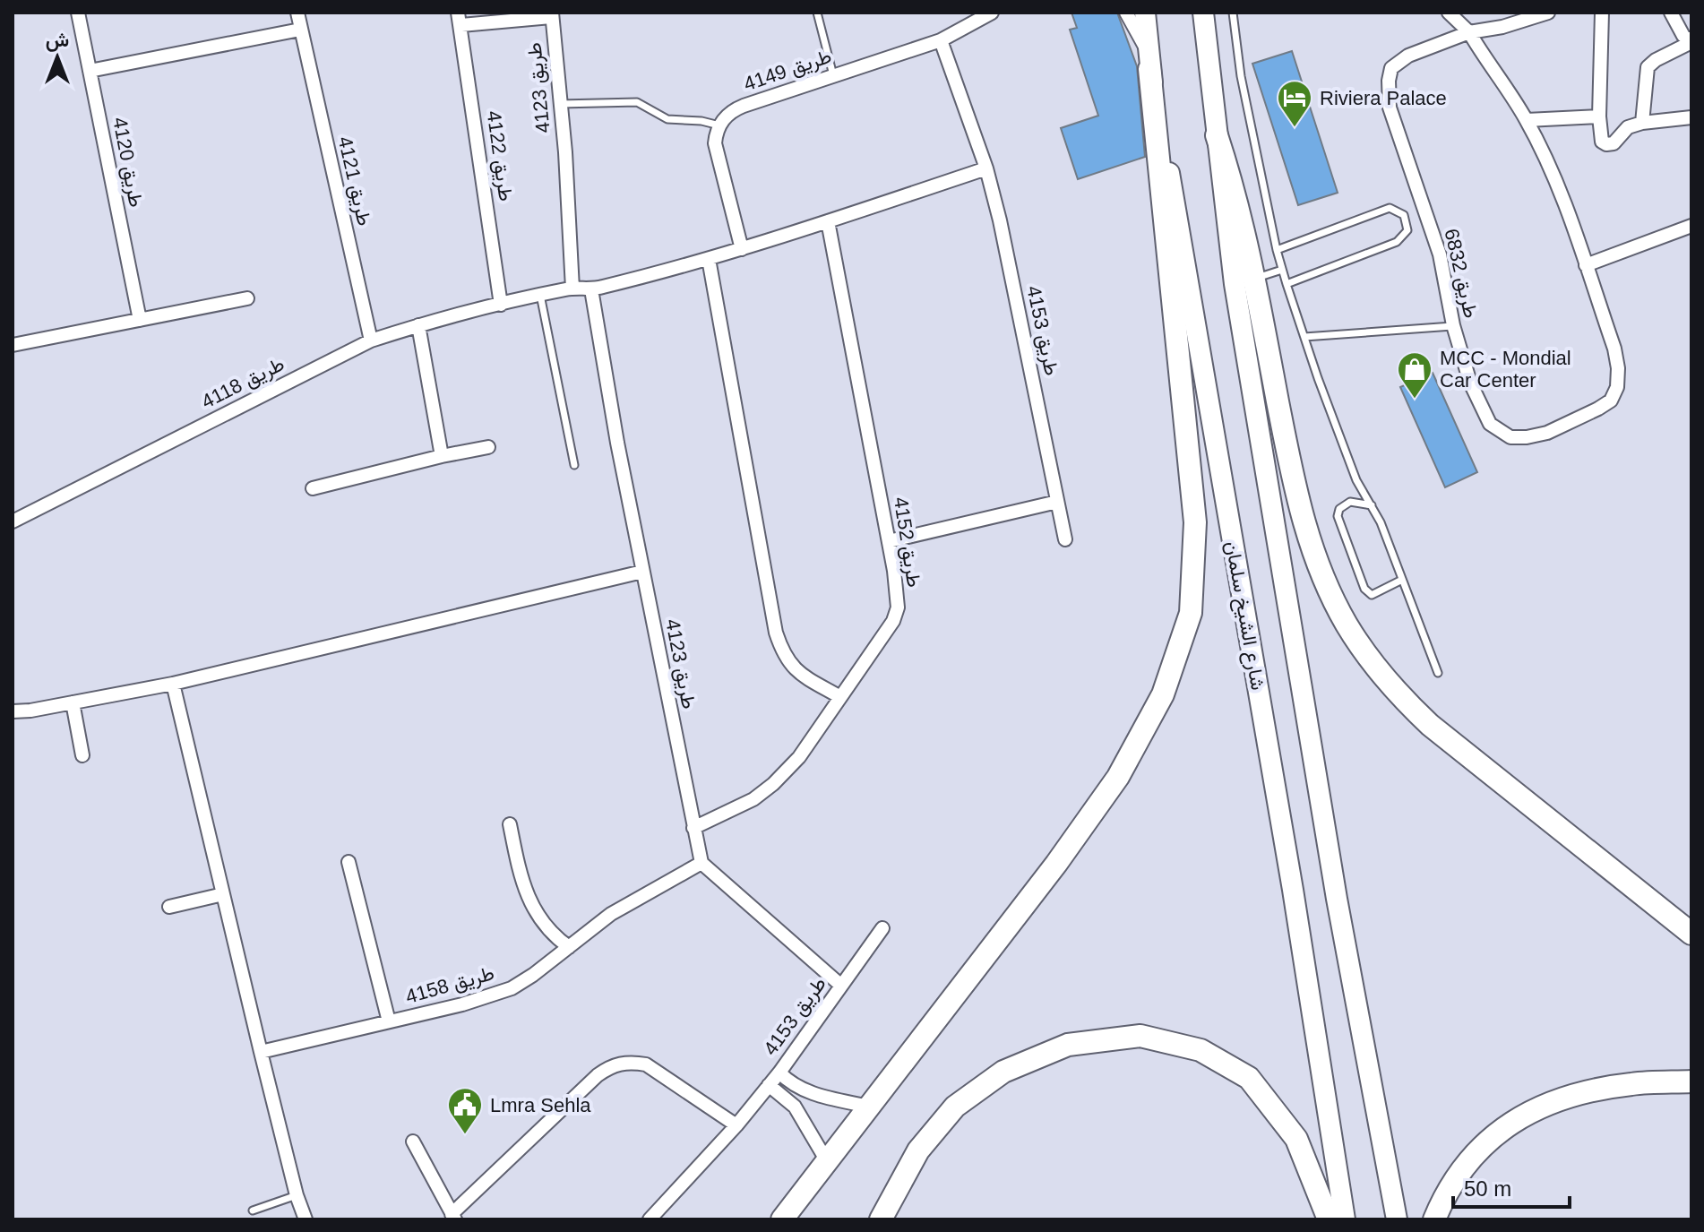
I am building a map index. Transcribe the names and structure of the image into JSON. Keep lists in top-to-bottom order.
{
  "streets": {
    "main road": ["شارع الشيخ سلمان"],
    "street": [
      "طريق 4149",
      "طريق 4123",
      "طريق 4122",
      "طريق 4120",
      "طريق 4121",
      "طريق 6832",
      "طريق 4153",
      "طريق 4118",
      "طريق 4152",
      "طريق 4158"
    ]
  },
  "crossings": [
    ["طريق 4149", "طريق 4153"],
    ["طريق 4123", "طريق 4152"],
    ["طريق 4123", "طريق 4158"],
    ["طريق 4122", "طريق 4118"],
    ["طريق 4121", "طريق 4118"]
  ],
  "places": {
    "hotel": ["Riviera Palace"],
    "shop": ["MCC - Mondial Car Center"],
    "public building": ["Lmra Sehla"]
  },
  "scale_bar": "50 m",
  "north": "top"
}
